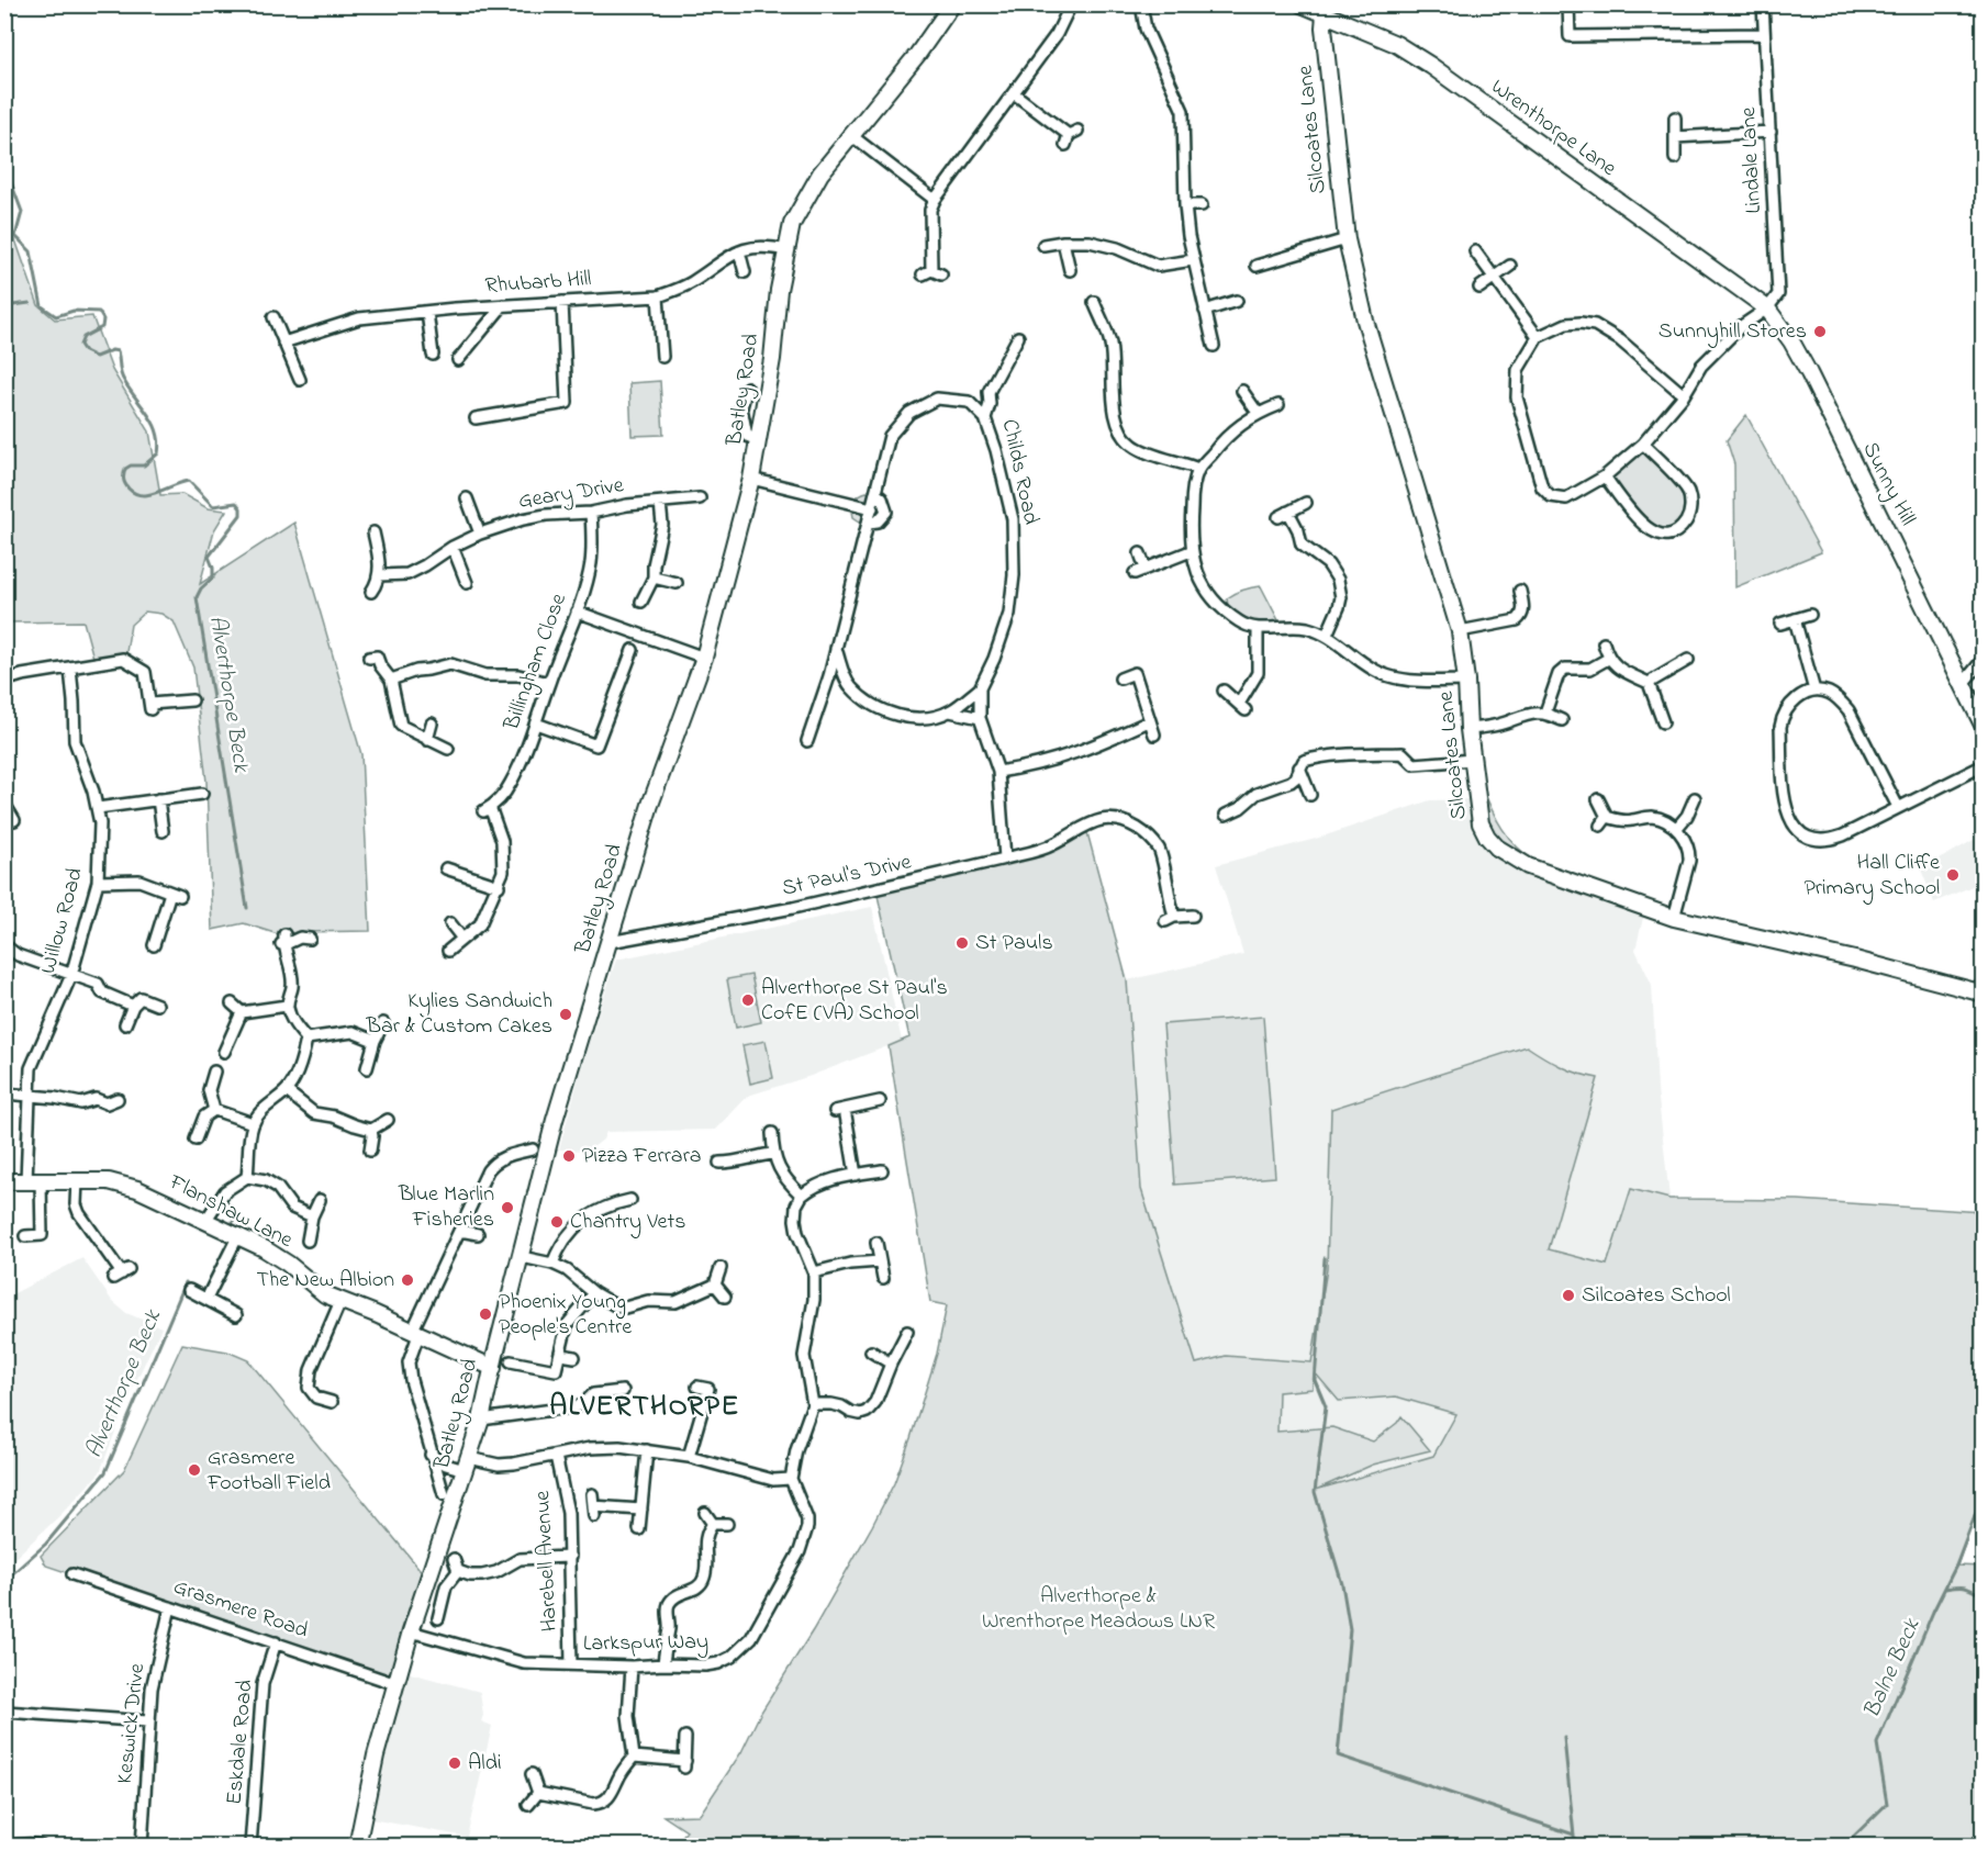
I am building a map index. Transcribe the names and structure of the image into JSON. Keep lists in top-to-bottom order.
{
  "streets": {
    "street": [
      "Wrenthorpe Lane",
      "Silcoates Lane",
      "Lindale Lane",
      "Rhubarb Hill",
      "Batley Road",
      "Childs Road",
      "Sunny Hill",
      "Geary Drive",
      "Billingham Close",
      "St Paul's Drive",
      "Willow Road",
      "Flanshaw Lane",
      "Harebell Avenue",
      "Grasmere Road",
      "Larkspur Way",
      "Keswick Drive",
      "Eskdale Road"
    ]
  },
  "crossings": [
    ["Wrenthorpe Lane", "Silcoates Lane"],
    ["Wrenthorpe Lane", "Lindale Lane"],
    ["Wrenthorpe Lane", "Sunny Hill"],
    ["Lindale Lane", "Sunny Hill"],
    ["Rhubarb Hill", "Batley Road"],
    ["Batley Road", "St Paul's Drive"],
    ["Batley Road", "Flanshaw Lane"],
    ["Batley Road", "Grasmere Road"],
    ["Batley Road", "Larkspur Way"],
    ["Geary Drive", "Billingham Close"],
    ["Willow Road", "Flanshaw Lane"],
    ["Harebell Avenue", "Larkspur Way"],
    ["Grasmere Road", "Keswick Drive"],
    ["Grasmere Road", "Eskdale Road"]
  ],
  "districts": ["ALVERTHORPE"],
  "water": ["Alverthorpe Beck", "Balne Beck"],
  "parks": ["Alverthorpe & Wrenthorpe Meadows LNR"],
  "places": [
    "Sunnyhill Stores",
    "Hall Cliffe Primary School",
    "St Pauls",
    "Alverthorpe St Paul's CofE (VA) School",
    "Kylies Sandwich Bar & Custom Cakes",
    "Pizza Ferrara",
    "Blue Marlin Fisheries",
    "Chantry Vets",
    "The New Albion",
    "Silcoates School",
    "Phoenix Young People's Centre",
    "Grasmere Football Field",
    "Aldi"
  ]
}
